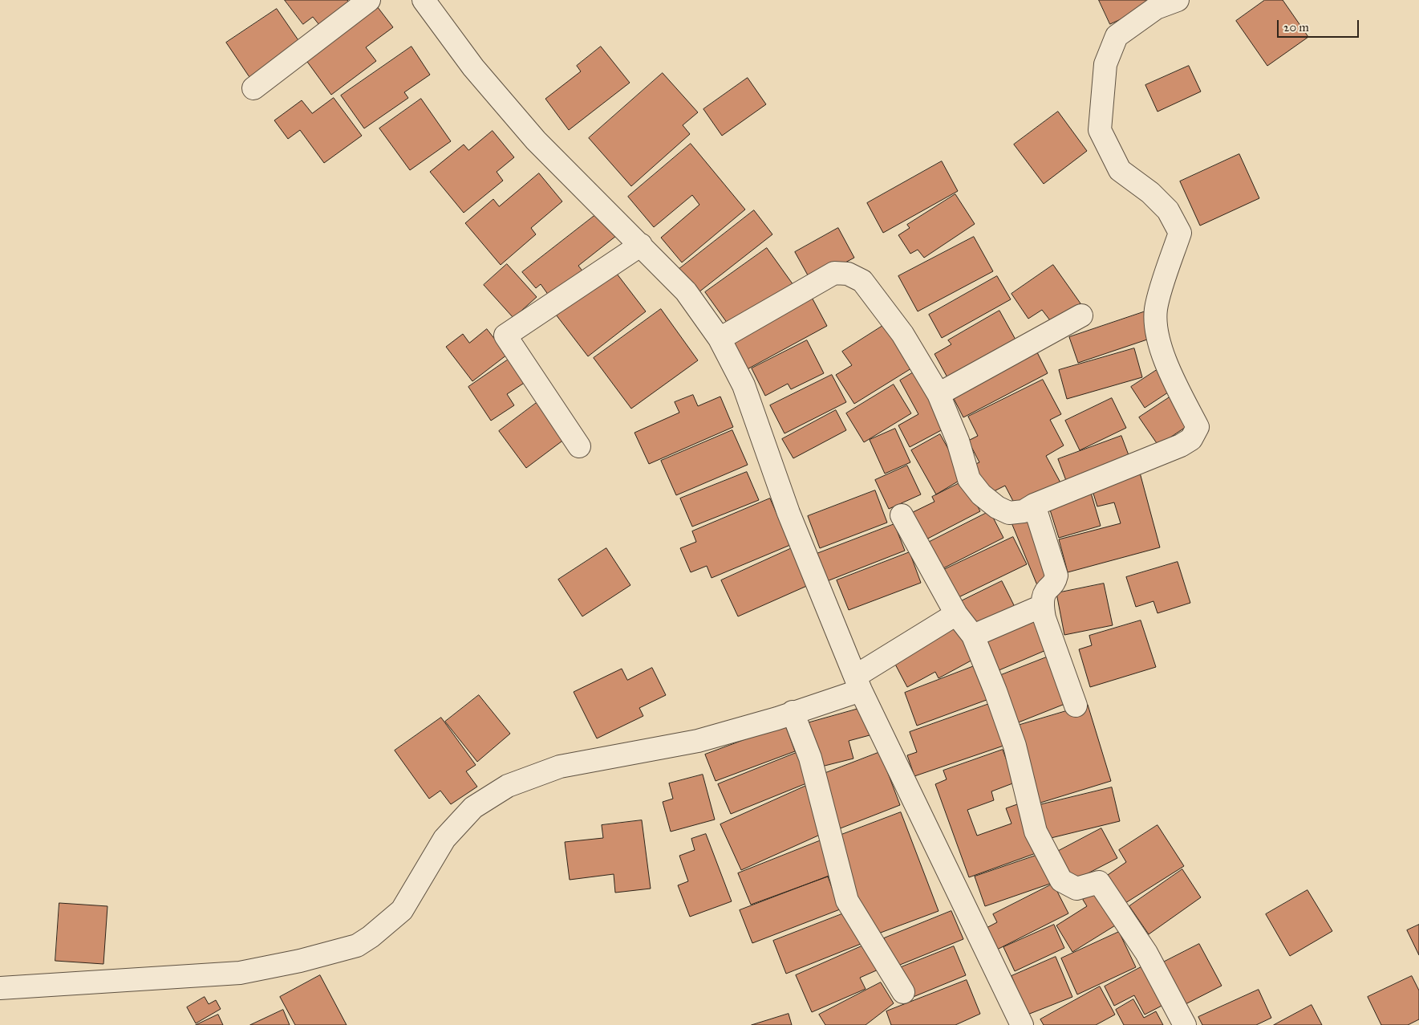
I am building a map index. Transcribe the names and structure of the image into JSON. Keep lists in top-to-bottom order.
{
  "scale_bar": "20 m"
}
